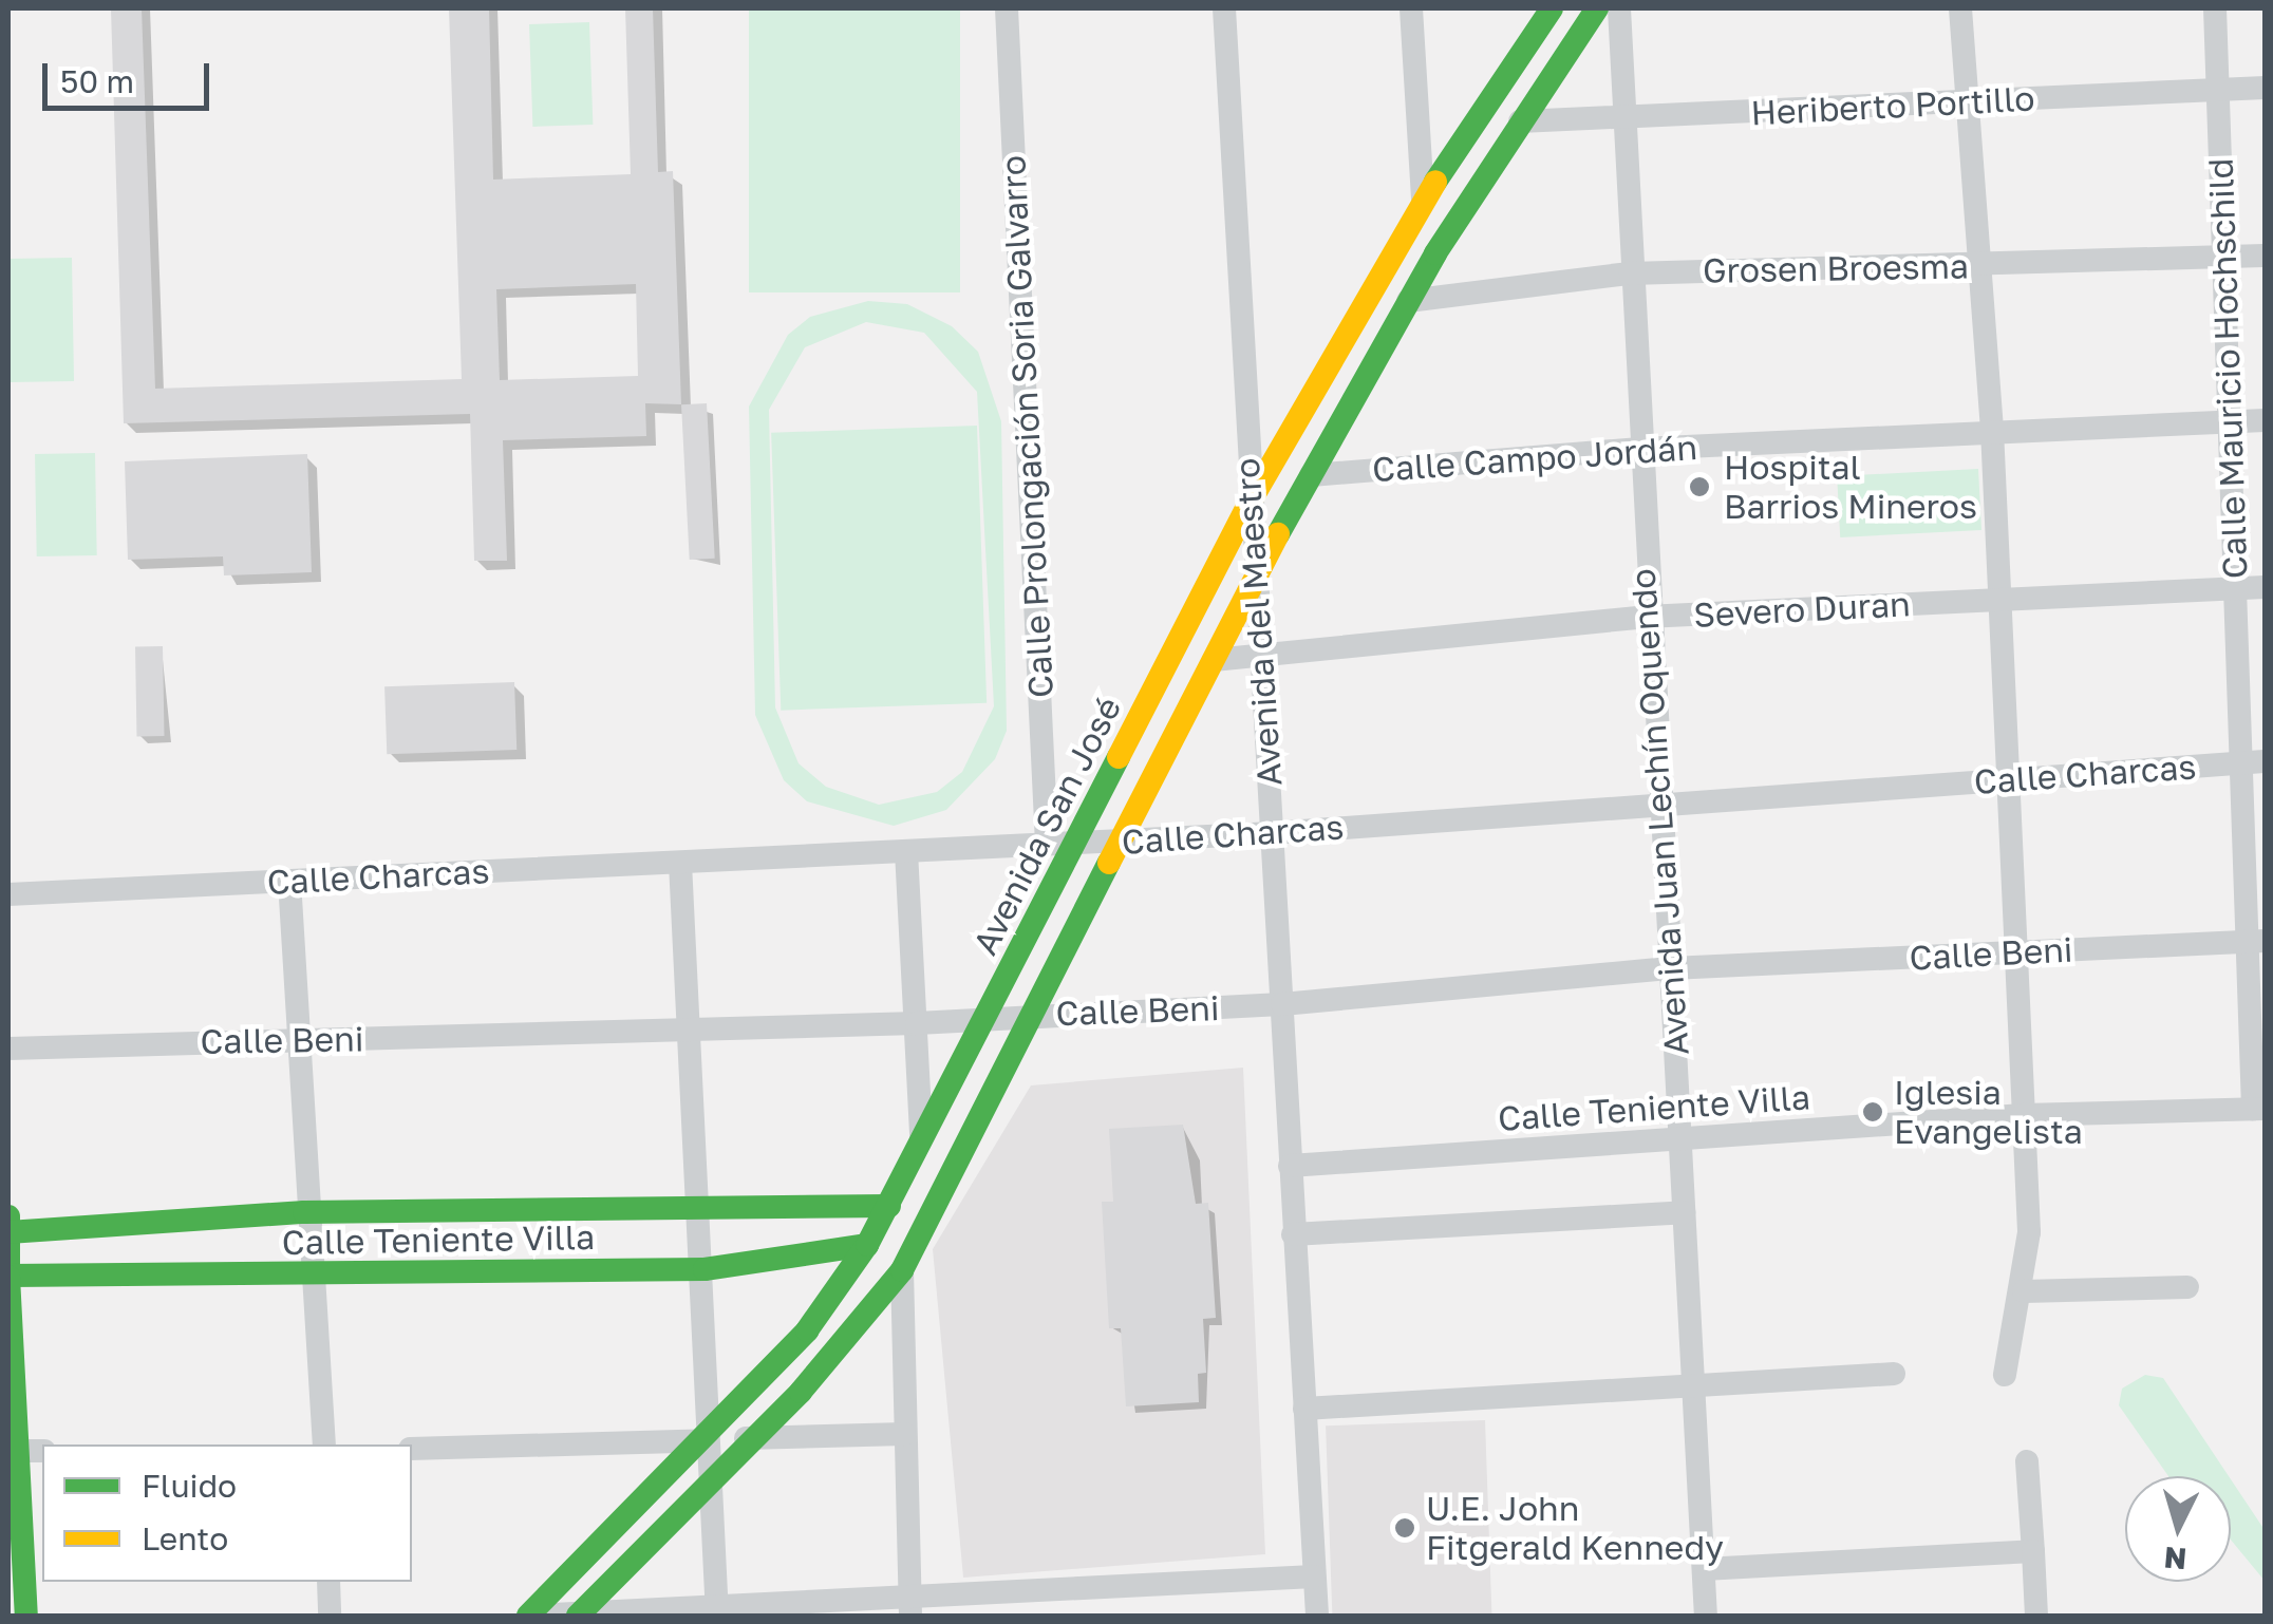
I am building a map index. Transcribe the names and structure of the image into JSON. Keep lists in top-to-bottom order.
{
  "streets": {
    "street": [
      "Heriberto Portillo",
      "Grosen Broesma",
      "Calle Mauricio Hochschild",
      "Calle Prolongación Soria Galvarro",
      "Calle Campo Jordán",
      "Severo Duran",
      "Avenida del Maestro",
      "Calle Charcas",
      "Avenida Juan Lechín Oquendo",
      "Avenida San José",
      "Calle Beni",
      "Calle Teniente Villa"
    ]
  },
  "crossings": [
    ["Heriberto Portillo", "Calle Mauricio Hochschild"],
    ["Heriberto Portillo", "Avenida Juan Lechín Oquendo"],
    ["Grosen Broesma", "Calle Mauricio Hochschild"],
    ["Grosen Broesma", "Avenida Juan Lechín Oquendo"],
    ["Calle Mauricio Hochschild", "Calle Campo Jordán"],
    ["Calle Mauricio Hochschild", "Severo Duran"],
    ["Calle Mauricio Hochschild", "Calle Charcas"],
    ["Calle Mauricio Hochschild", "Calle Beni"],
    ["Calle Mauricio Hochschild", "Calle Teniente Villa"],
    ["Calle Prolongación Soria Galvarro", "Calle Charcas"],
    ["Calle Campo Jordán", "Avenida Juan Lechín Oquendo"],
    ["Severo Duran", "Avenida del Maestro"],
    ["Severo Duran", "Avenida Juan Lechín Oquendo"],
    ["Avenida del Maestro", "Calle Charcas"],
    ["Avenida del Maestro", "Avenida San José"],
    ["Avenida del Maestro", "Calle Beni"],
    ["Avenida del Maestro", "Calle Teniente Villa"],
    ["Calle Charcas", "Avenida Juan Lechín Oquendo"],
    ["Calle Charcas", "Avenida San José"],
    ["Avenida Juan Lechín Oquendo", "Calle Beni"],
    ["Avenida Juan Lechín Oquendo", "Calle Teniente Villa"],
    ["Avenida San José", "Calle Beni"],
    ["Avenida San José", "Calle Teniente Villa"]
  ],
  "places": ["Hospital Barrios Mineros", "Iglesia Evangelista", "U.E. John Fitgerald Kennedy"],
  "legend": ["Fluido", "Lento"],
  "scale_bar": "50 m",
  "north": "bottom"
}
